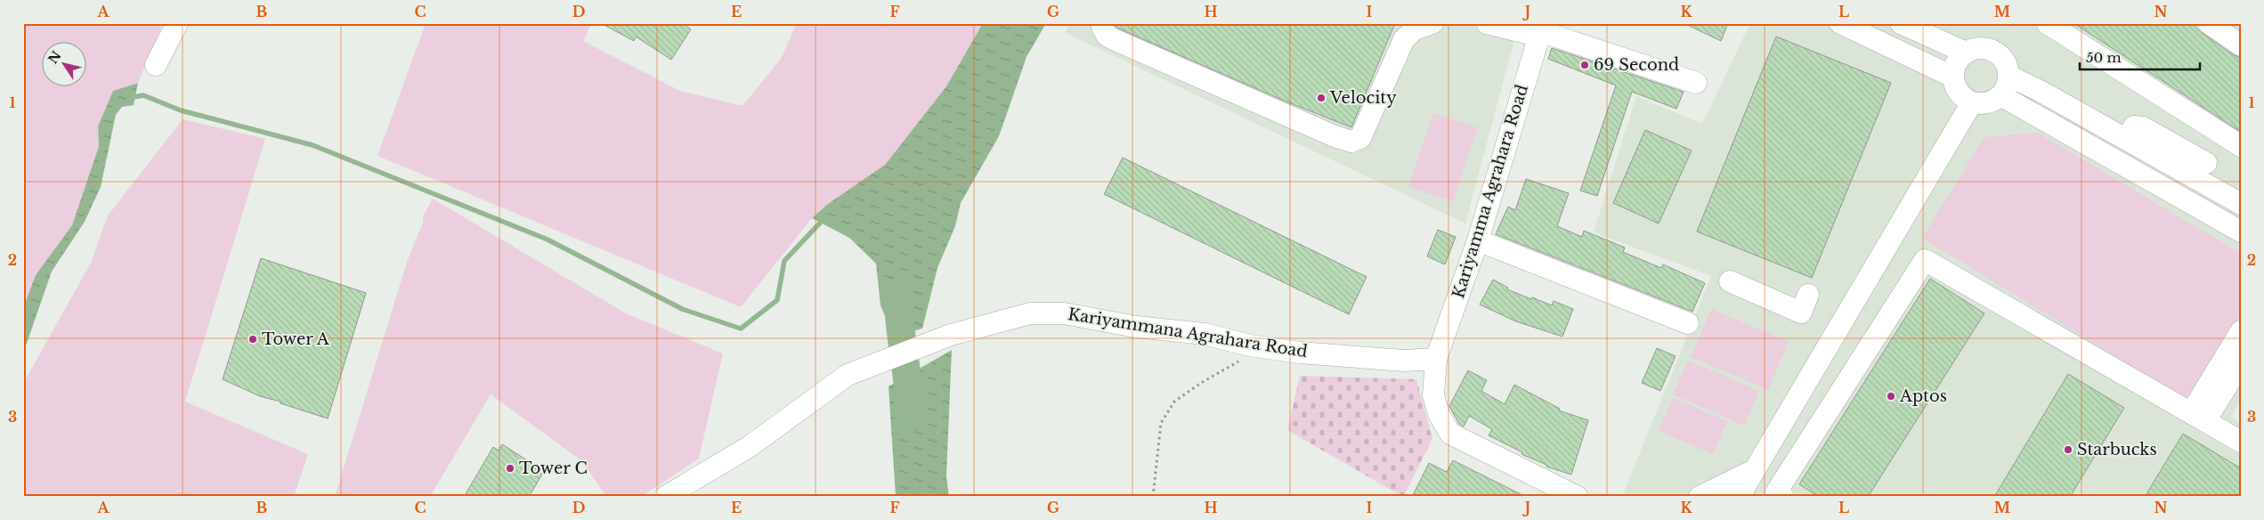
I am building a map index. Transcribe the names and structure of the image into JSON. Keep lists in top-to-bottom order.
{
  "streets": {
    "street": ["Kariyamma Agrahara Road", "Kariyammana Agrahara Road"]
  },
  "crossings": [
    ["Kariyamma Agrahara Road", "Kariyammana Agrahara Road"]
  ],
  "places": [
    "69 Second",
    "Velocity",
    "Tower A",
    "Aptos",
    "Starbucks",
    "Tower C"
  ],
  "scale_bar": "50 m",
  "north": "top left",
  "grid": {
    "columns": [
      "A",
      "B",
      "C",
      "D",
      "E",
      "F",
      "G",
      "H",
      "I",
      "J",
      "K",
      "L",
      "M",
      "N"
    ],
    "rows": ["1", "2", "3"]
  }
}
